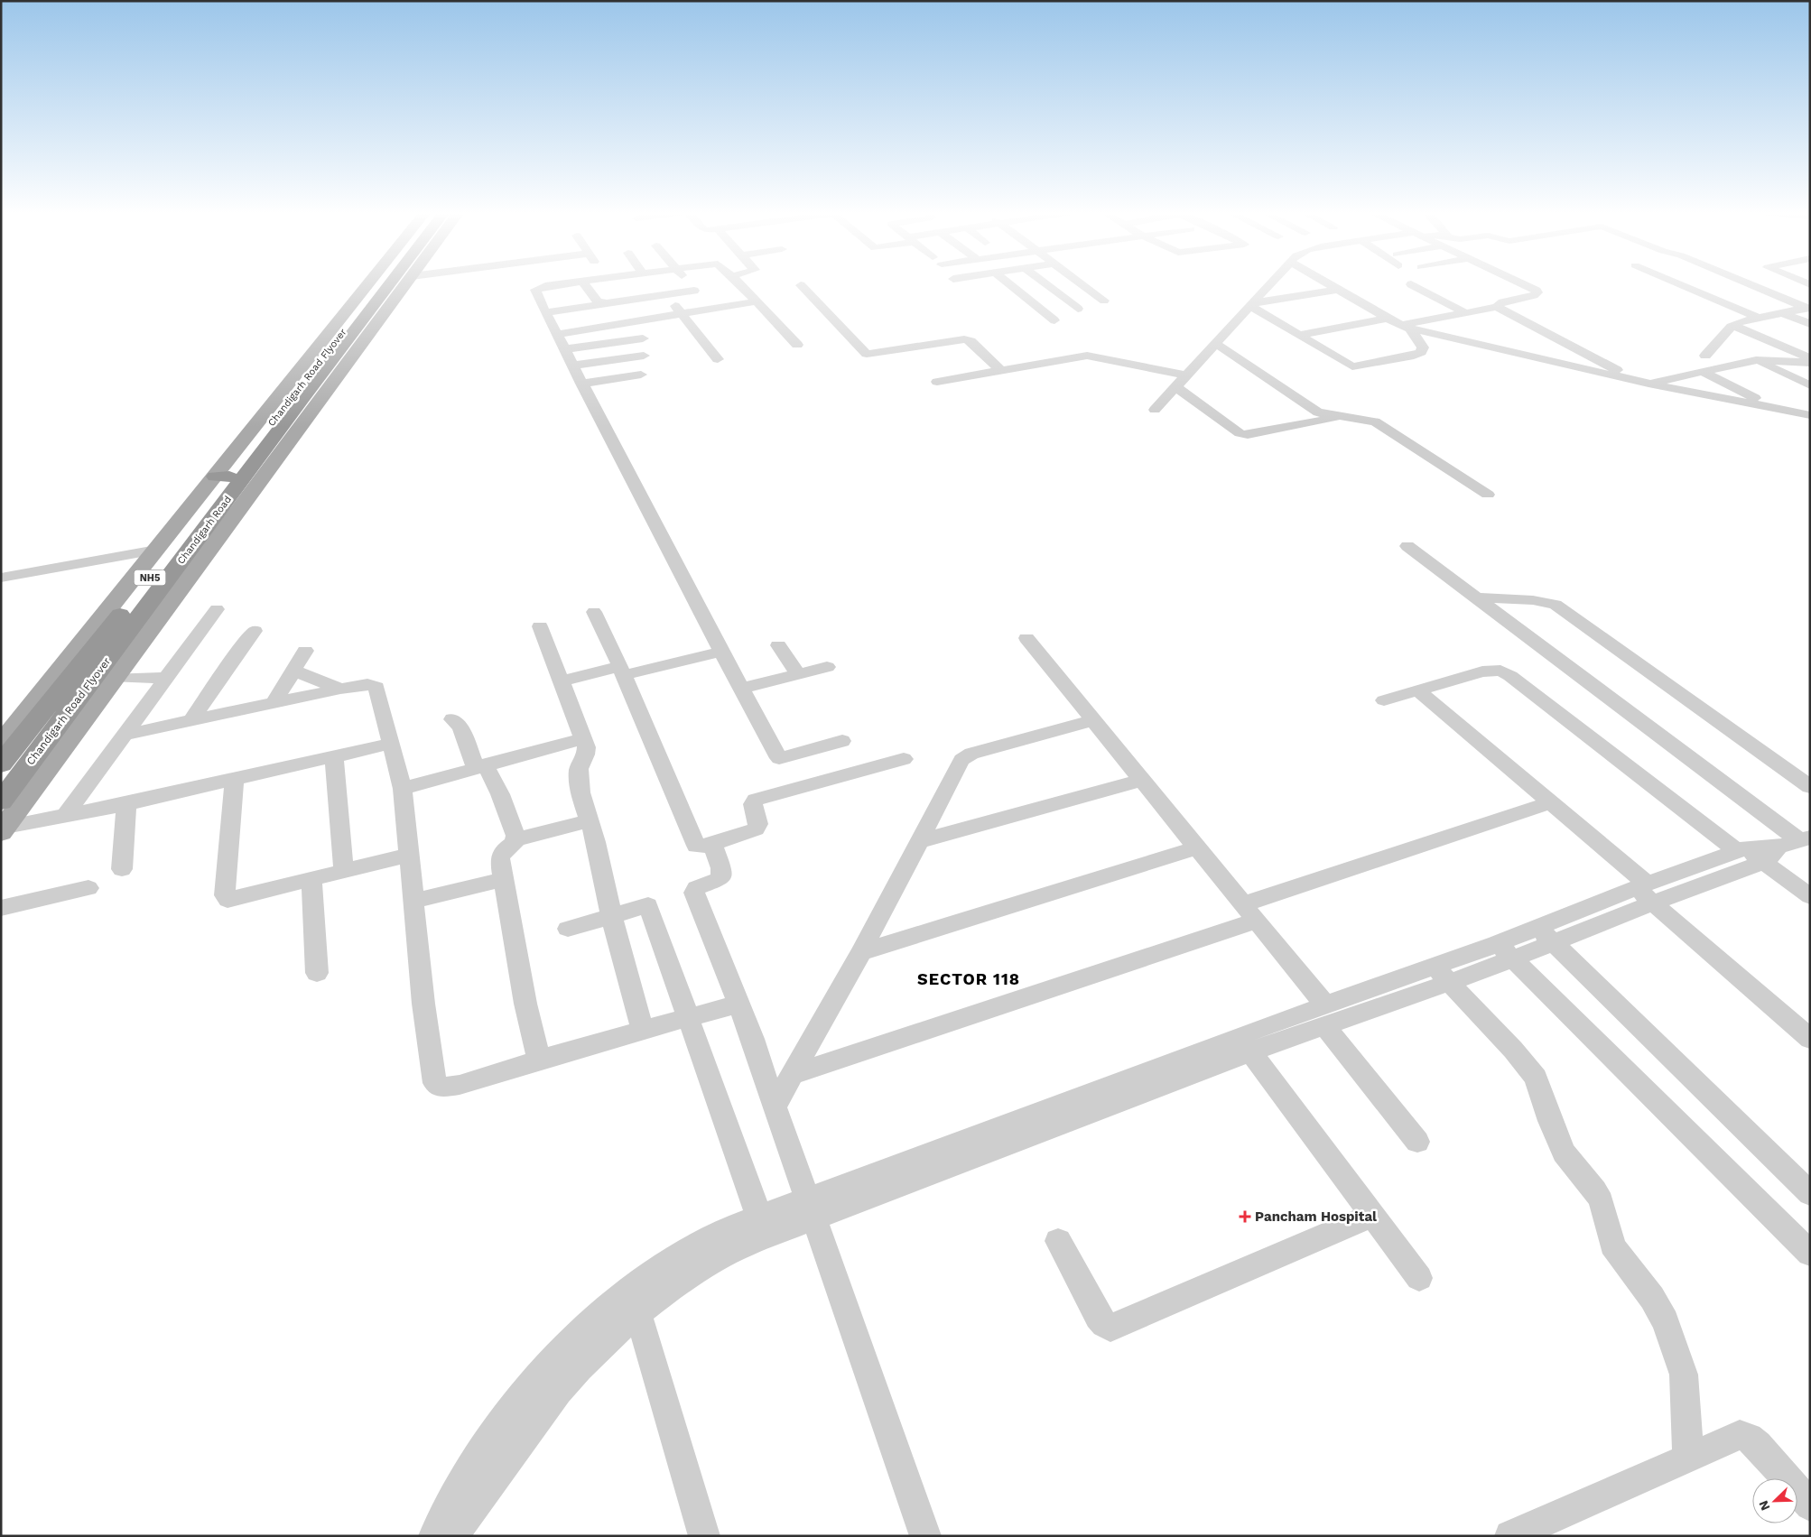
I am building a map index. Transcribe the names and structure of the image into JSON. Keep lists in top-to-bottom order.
{
  "streets": {
    "highway": ["Chandigarh Road Flyover", "Chandigarh Road", "NH5"]
  },
  "crossings": [
    ["Chandigarh Road Flyover", "Chandigarh Road"],
    ["Chandigarh Road Flyover", "NH5"]
  ],
  "districts": ["SECTOR 118"],
  "places": {
    "health": ["Pancham Hospital"]
  },
  "north": "bottom left"
}
